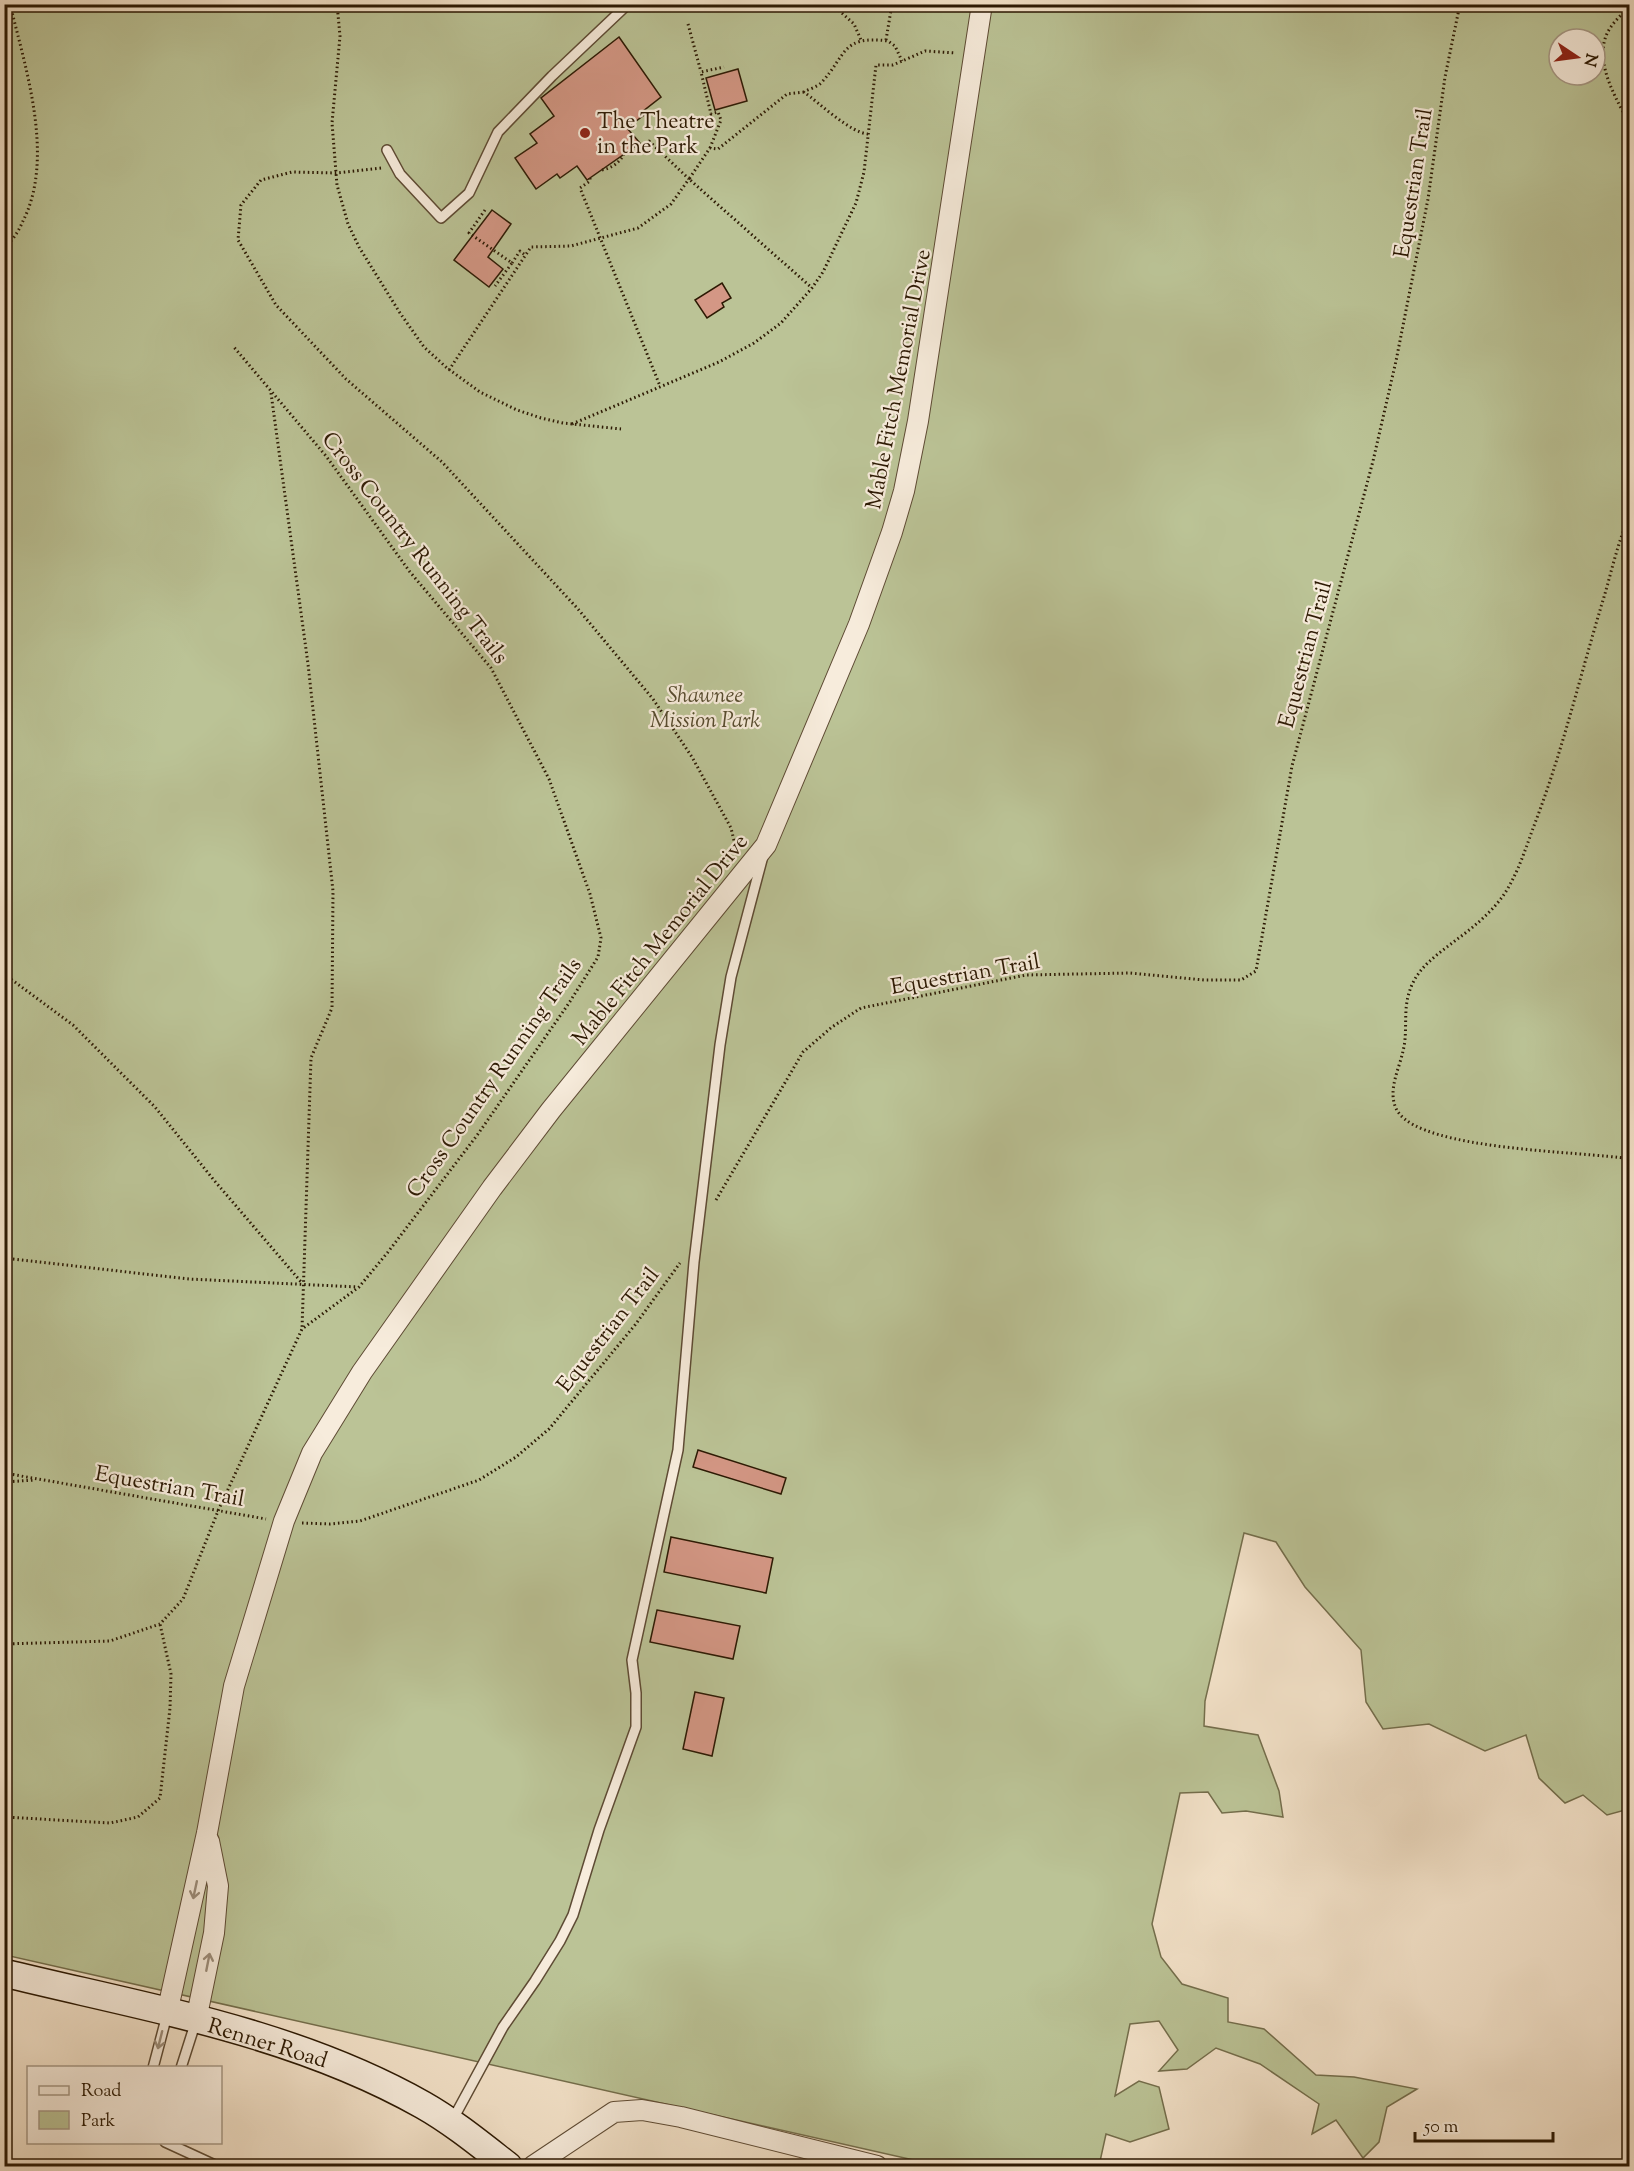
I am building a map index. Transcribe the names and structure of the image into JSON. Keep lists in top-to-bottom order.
{
  "streets": {
    "main road": ["Renner Road"],
    "street": ["Mable Fitch Memorial Drive"],
    "path": ["Equestrian Trail", "Cross Country Running Trails"]
  },
  "crossings": [
    ["Equestrian Trail", "Mable Fitch Memorial Drive"],
    ["Equestrian Trail", "Cross Country Running Trails"],
    ["Mable Fitch Memorial Drive", "Renner Road"]
  ],
  "parks": ["Shawnee Mission Park"],
  "places": ["The Theatre in the Park"],
  "legend": ["Road", "Park"],
  "scale_bar": "50 m",
  "north": "right"
}
